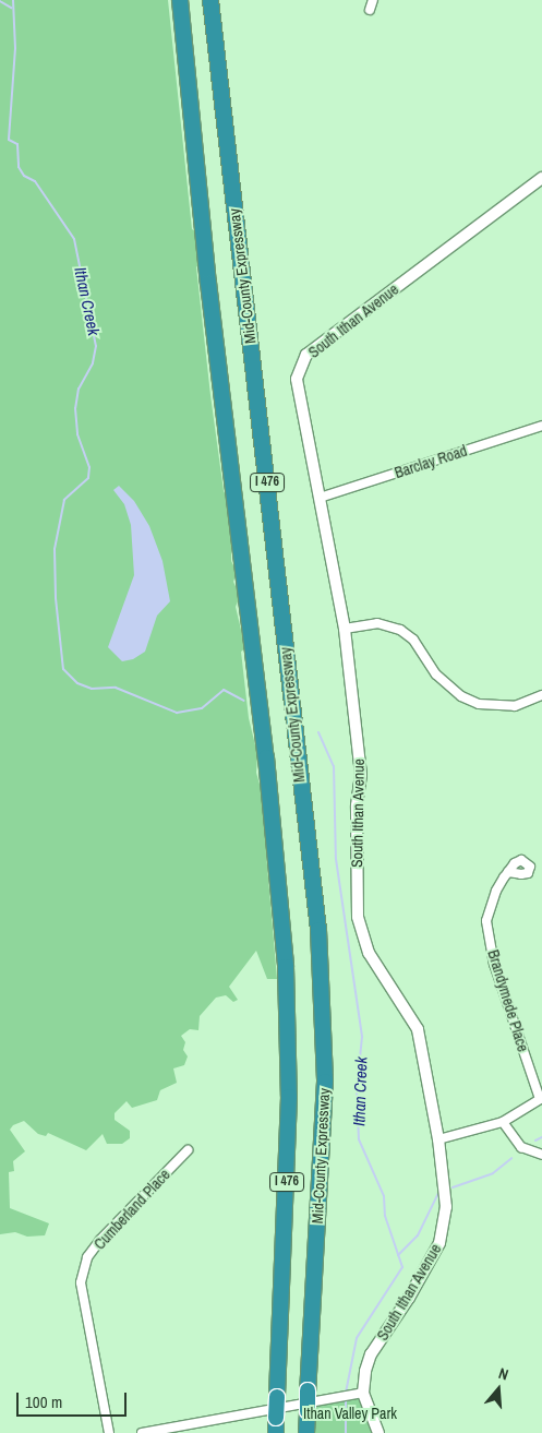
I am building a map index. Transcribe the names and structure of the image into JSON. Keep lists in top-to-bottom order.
{
  "streets": {
    "highway": ["Mid-County Expressway", "I 476"],
    "street": [
      "South Ithan Avenue",
      "Barclay Road",
      "Brandymede Place",
      "Cumberland Place"
    ]
  },
  "crossings": [
    ["South Ithan Avenue", "Barclay Road"]
  ],
  "water": ["Ithan Creek"],
  "parks": ["Ithan Valley Park"],
  "scale_bar": "100 m",
  "north": "top"
}
